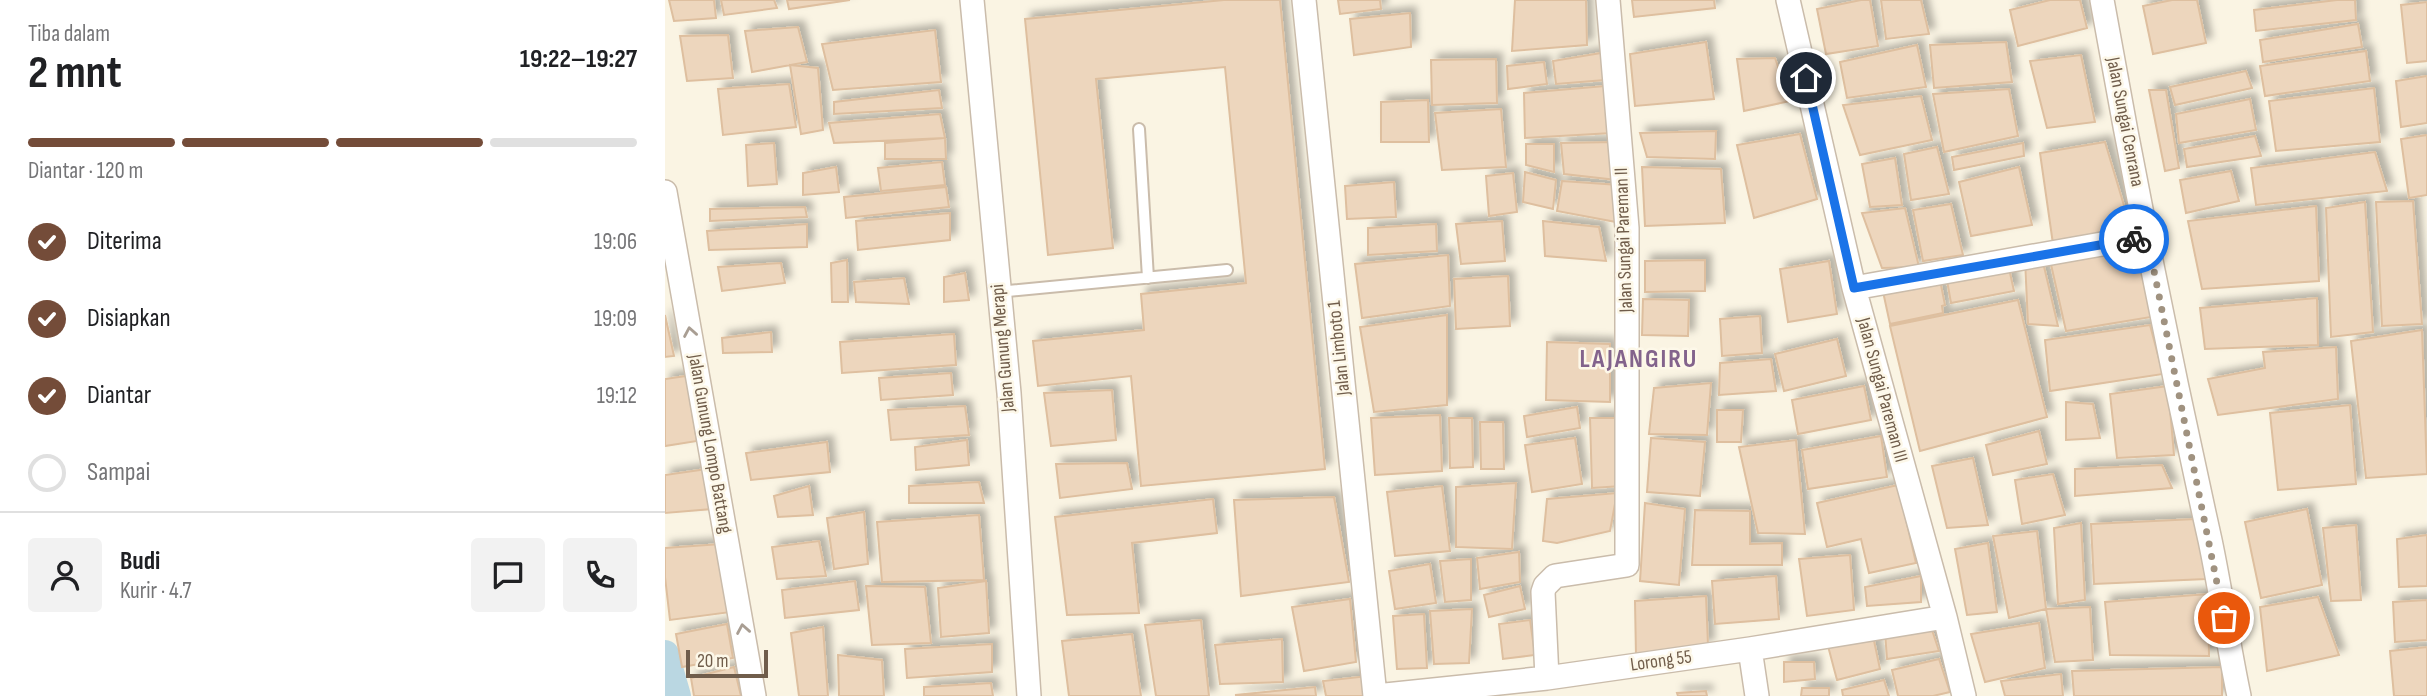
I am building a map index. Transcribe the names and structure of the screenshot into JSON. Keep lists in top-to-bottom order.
{
  "streets": {
    "street": [
      "Jalan Sungai Cenrana",
      "Jalan Sungai Pareman II",
      "Jalan Gunung Merapi",
      "Jalan Limboto 1",
      "Jalan Sungai Pareman III",
      "Jalan Gunung Lompo Battang",
      "Lorong 55"
    ]
  },
  "crossings": [
    ["Jalan Sungai Pareman II", "Lorong 55"],
    ["Jalan Limboto 1", "Lorong 55"],
    ["Jalan Sungai Pareman III", "Lorong 55"]
  ],
  "one_way": ["Jalan Gunung Lompo Battang"],
  "districts": ["LAJANGIRU"],
  "scale_bar": "20 m",
  "page": {
    "heading": ["2 mnt", "Tiba dalam", "19:22–19:27"],
    "panel": ["Budi", "Kurir · 4.7"],
    "bar": "Diantar · 120 m",
    "list": [
      ["Diterima", "19:06"],
      ["Disiapkan", "19:09"],
      ["Diantar", "19:12"],
      "Sampai"
    ],
    "scale": "20 m"
  }
}
